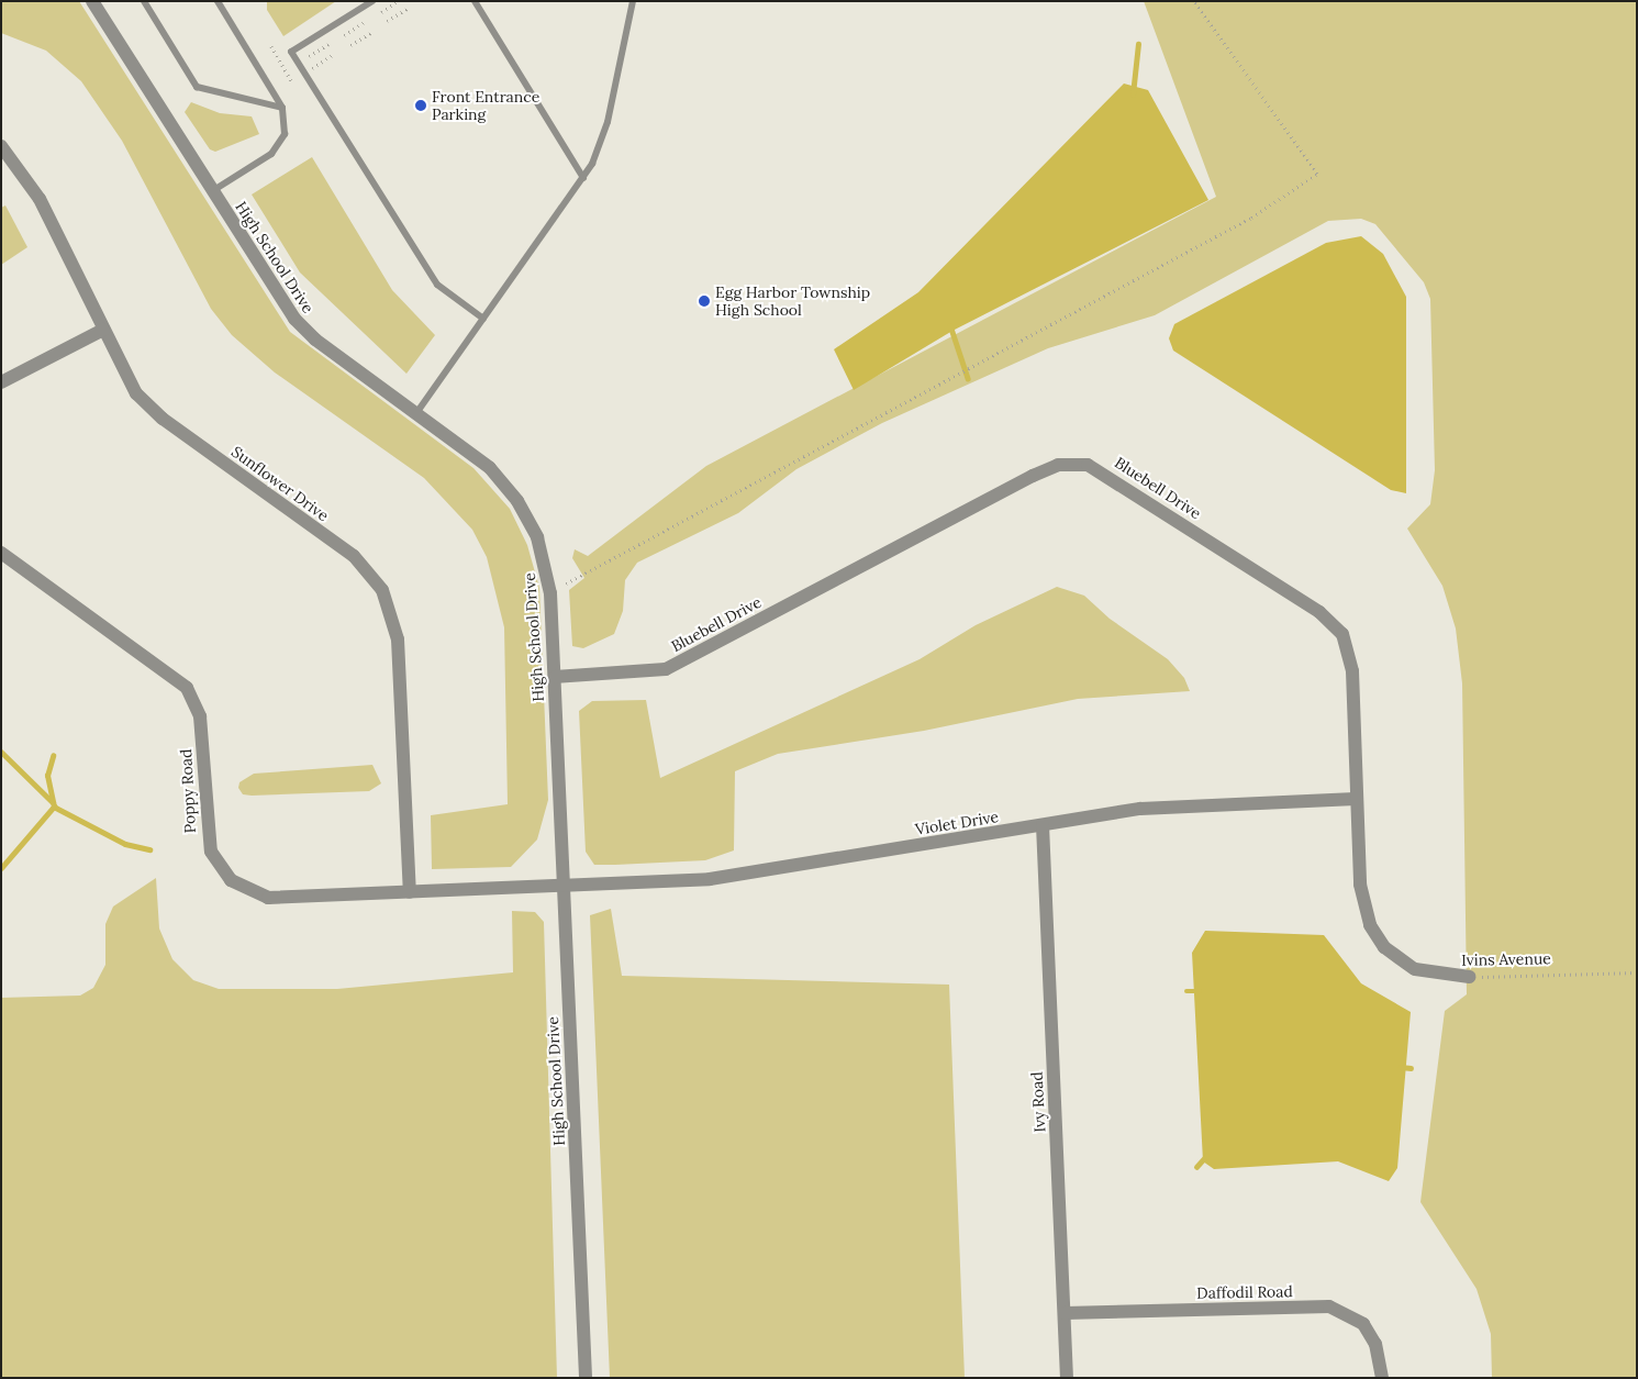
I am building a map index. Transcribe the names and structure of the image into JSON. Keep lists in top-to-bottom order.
{
  "streets": {
    "street": [
      "High School Drive",
      "Sunflower Drive",
      "Bluebell Drive",
      "Poppy Road",
      "Violet Drive",
      "Ivins Avenue",
      "Ivy Road",
      "Daffodil Road"
    ]
  },
  "crossings": [
    ["High School Drive", "Bluebell Drive"],
    ["High School Drive", "Poppy Road"],
    ["High School Drive", "Violet Drive"],
    ["Sunflower Drive", "Poppy Road"],
    ["Bluebell Drive", "Violet Drive"],
    ["Bluebell Drive", "Ivins Avenue"],
    ["Poppy Road", "Violet Drive"],
    ["Violet Drive", "Ivy Road"],
    ["Ivy Road", "Daffodil Road"]
  ],
  "places": ["Front Entrance Parking", "Egg Harbor Township High School"]
}
